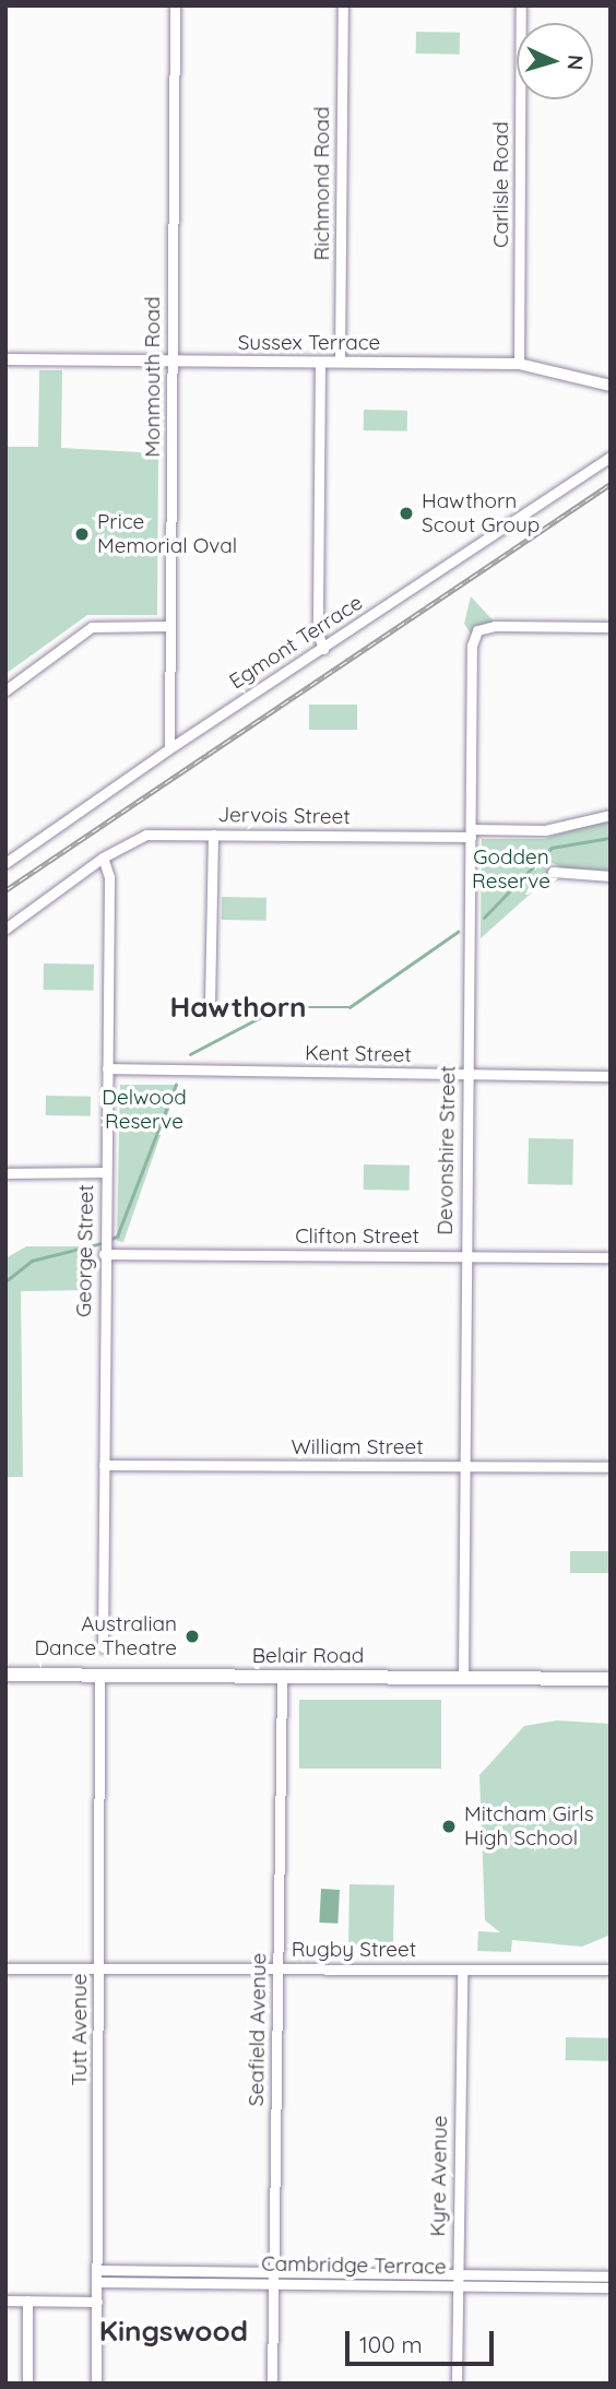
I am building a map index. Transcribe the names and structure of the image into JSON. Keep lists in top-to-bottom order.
{
  "streets": {
    "main road": ["Belair Road"],
    "street": [
      "Richmond Road",
      "Carlisle Road",
      "Sussex Terrace",
      "Monmouth Road",
      "Egmont Terrace",
      "Jervois Street",
      "Kent Street",
      "Devonshire Street",
      "Clifton Street",
      "George Street",
      "William Street",
      "Rugby Street",
      "Tutt Avenue",
      "Seafield Avenue",
      "Kyre Avenue",
      "Cambridge Terrace"
    ]
  },
  "crossings": [
    ["Richmond Road", "Sussex Terrace"],
    ["Carlisle Road", "Sussex Terrace"],
    ["Sussex Terrace", "Monmouth Road"],
    ["Monmouth Road", "Egmont Terrace"],
    ["Jervois Street", "Devonshire Street"],
    ["Jervois Street", "George Street"],
    ["Kent Street", "Devonshire Street"],
    ["Kent Street", "George Street"],
    ["Devonshire Street", "Clifton Street"],
    ["Devonshire Street", "William Street"],
    ["Devonshire Street", "Belair Road"],
    ["Clifton Street", "George Street"],
    ["George Street", "William Street"],
    ["Belair Road", "Tutt Avenue"],
    ["Belair Road", "Seafield Avenue"],
    ["Rugby Street", "Tutt Avenue"],
    ["Rugby Street", "Seafield Avenue"],
    ["Rugby Street", "Kyre Avenue"],
    ["Tutt Avenue", "Cambridge Terrace"],
    ["Seafield Avenue", "Cambridge Terrace"],
    ["Kyre Avenue", "Cambridge Terrace"]
  ],
  "districts": ["Hawthorn", "Kingswood"],
  "parks": ["Godden Reserve", "Delwood Reserve"],
  "places": [
    "Hawthorn Scout Group",
    "Price Memorial Oval",
    "Australian Dance Theatre",
    "Mitcham Girls High School"
  ],
  "scale_bar": "100 m",
  "north": "right"
}
